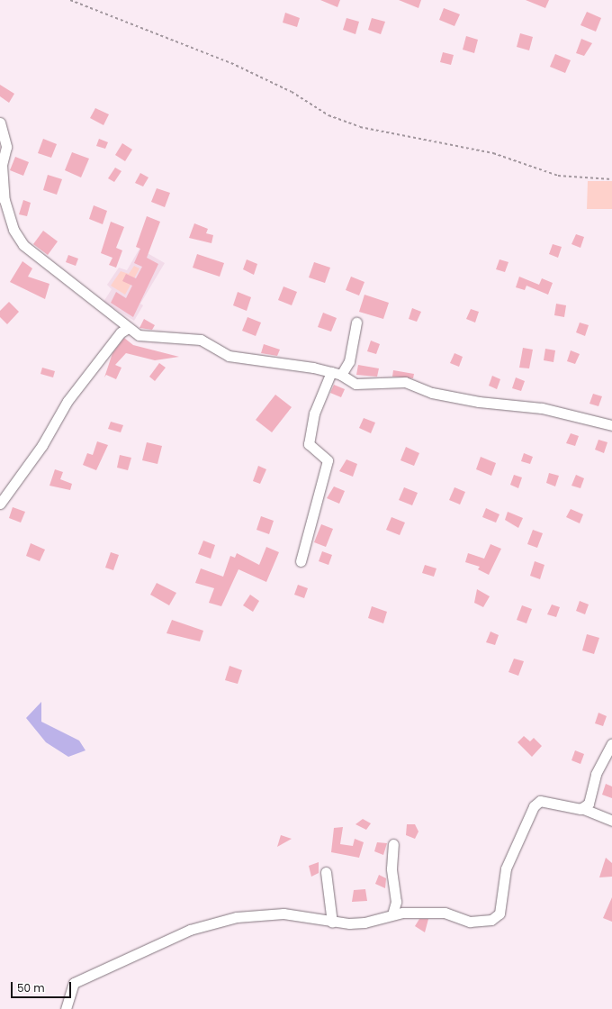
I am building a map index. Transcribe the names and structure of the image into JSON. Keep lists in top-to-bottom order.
{
  "scale_bar": "50 m"
}
